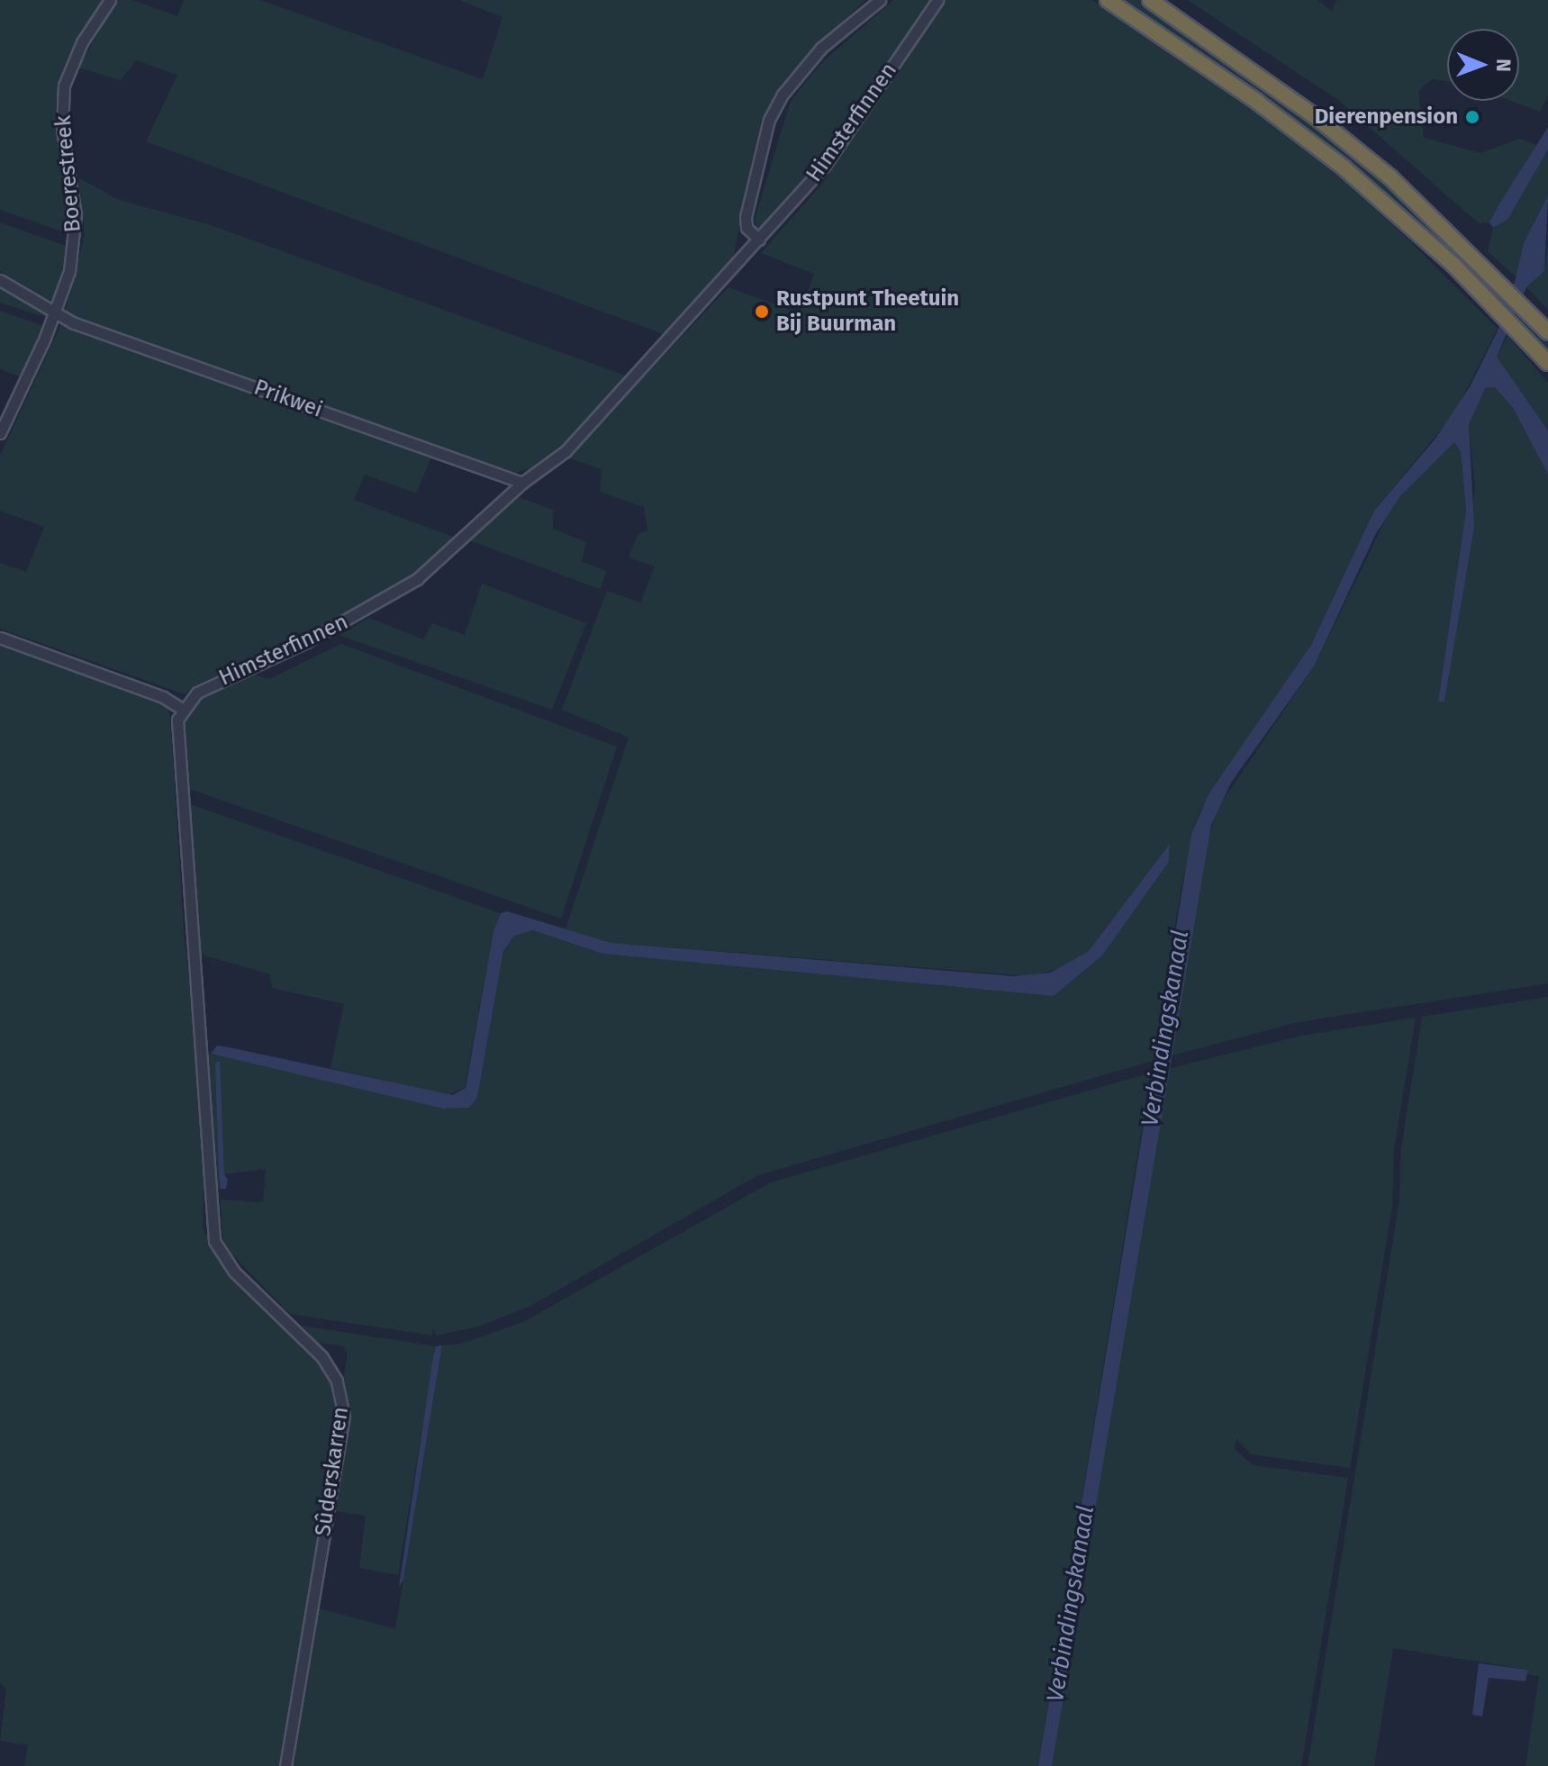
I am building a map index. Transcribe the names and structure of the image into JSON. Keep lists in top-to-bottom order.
{
  "streets": {
    "street": [
      "Himsterfinnen",
      "Boerestreek",
      "Prikwei",
      "Sûderskarren"
    ]
  },
  "crossings": [
    ["Himsterfinnen", "Prikwei"],
    ["Himsterfinnen", "Sûderskarren"],
    ["Boerestreek", "Prikwei"]
  ],
  "water": ["Verbindingskanaal"],
  "places": ["Dierenpension", "Rustpunt Theetuin Bij Buurman"],
  "north": "right"
}
